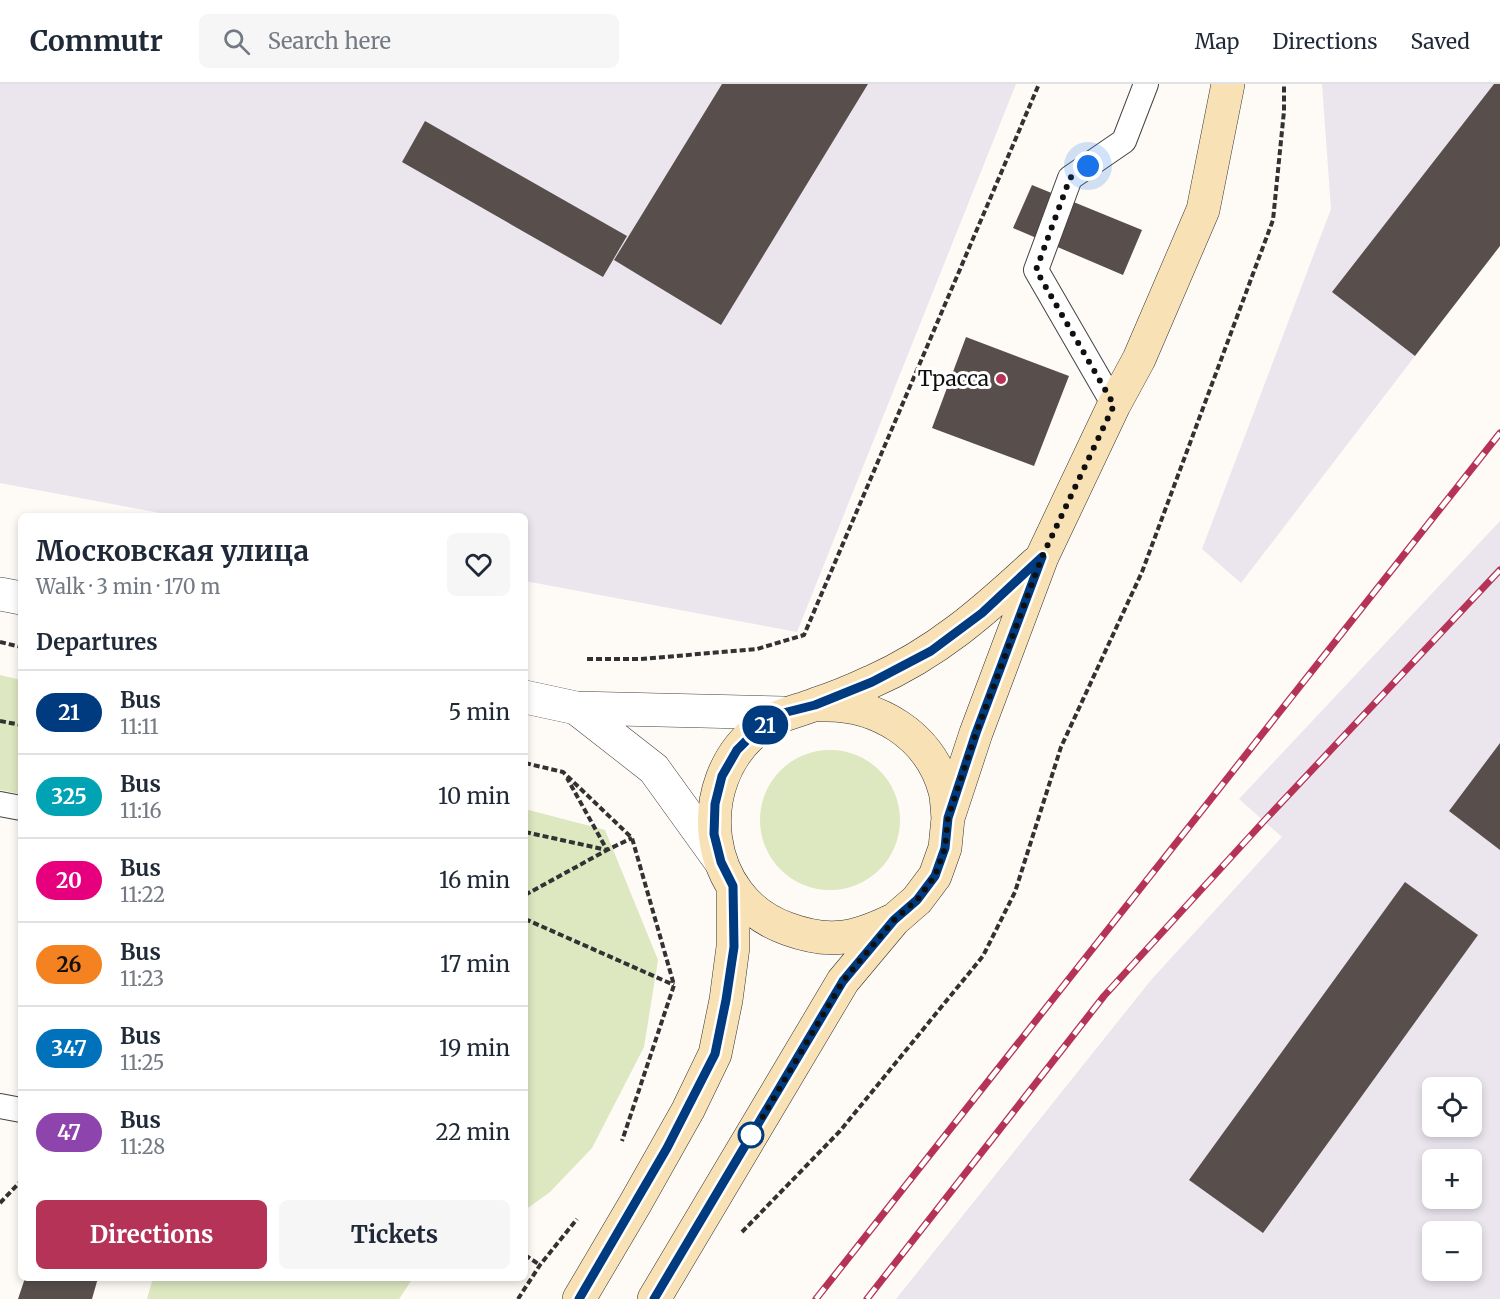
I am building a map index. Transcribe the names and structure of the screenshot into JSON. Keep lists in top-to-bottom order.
{
  "places": ["Трасса"],
  "lines": ["bus line 21"],
  "page": {
    "header": "Commutr",
    "search": "Search here",
    "nav": ["Map", "Directions", "Saved"],
    "on_map": "21",
    "heading": [
      ["Московская улица", "Walk · 3 min · 170 m"],
      "Departures"
    ],
    "list": [
      {
        "mark": "21",
        "name": "Bus",
        "note": "11:11",
        "value": "5 min"
      },
      {
        "mark": "325",
        "name": "Bus",
        "note": "11:16",
        "value": "10 min"
      },
      {
        "mark": "20",
        "name": "Bus",
        "note": "11:22",
        "value": "16 min"
      },
      {
        "mark": "26",
        "name": "Bus",
        "note": "11:23",
        "value": "17 min"
      },
      {
        "mark": "347",
        "name": "Bus",
        "note": "11:25",
        "value": "19 min"
      },
      {
        "mark": "47",
        "name": "Bus",
        "note": "11:28",
        "value": "22 min"
      }
    ],
    "map_buttons": ["+", "−"],
    "buttons": ["Directions", "Tickets"]
  }
}
